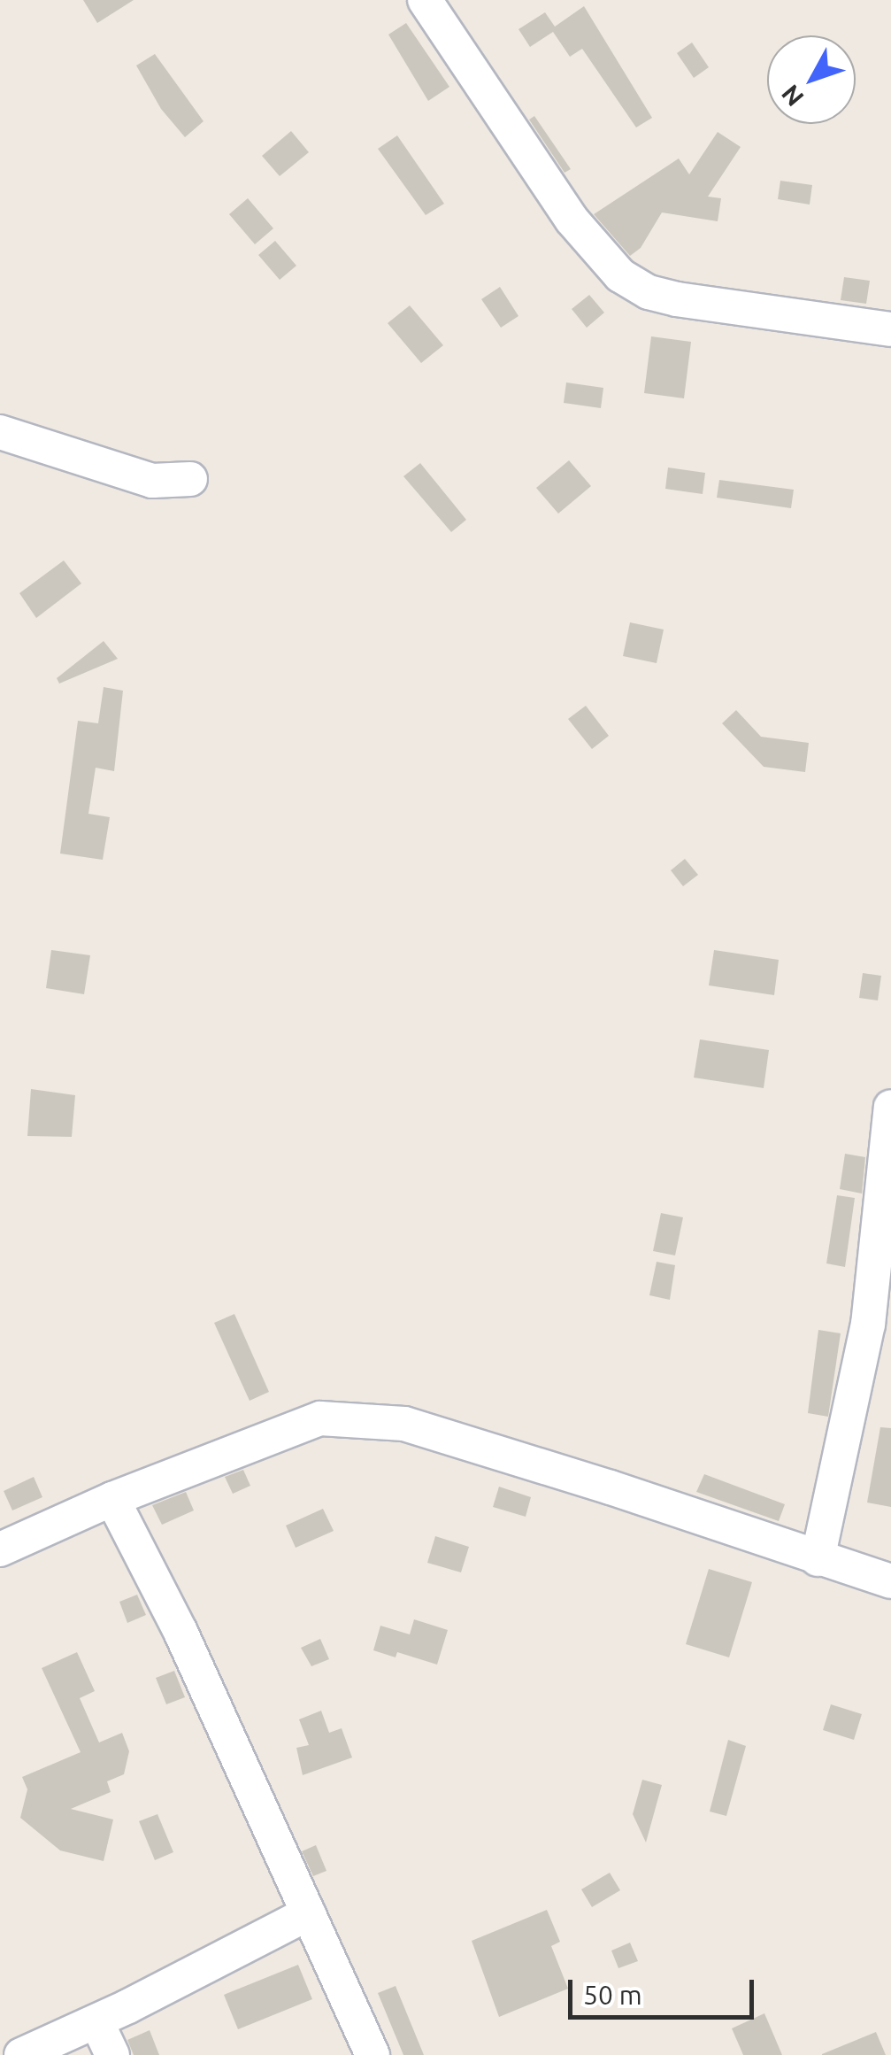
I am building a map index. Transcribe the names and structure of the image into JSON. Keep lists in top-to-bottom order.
{
  "scale_bar": "50 m",
  "north": "bottom left"
}
